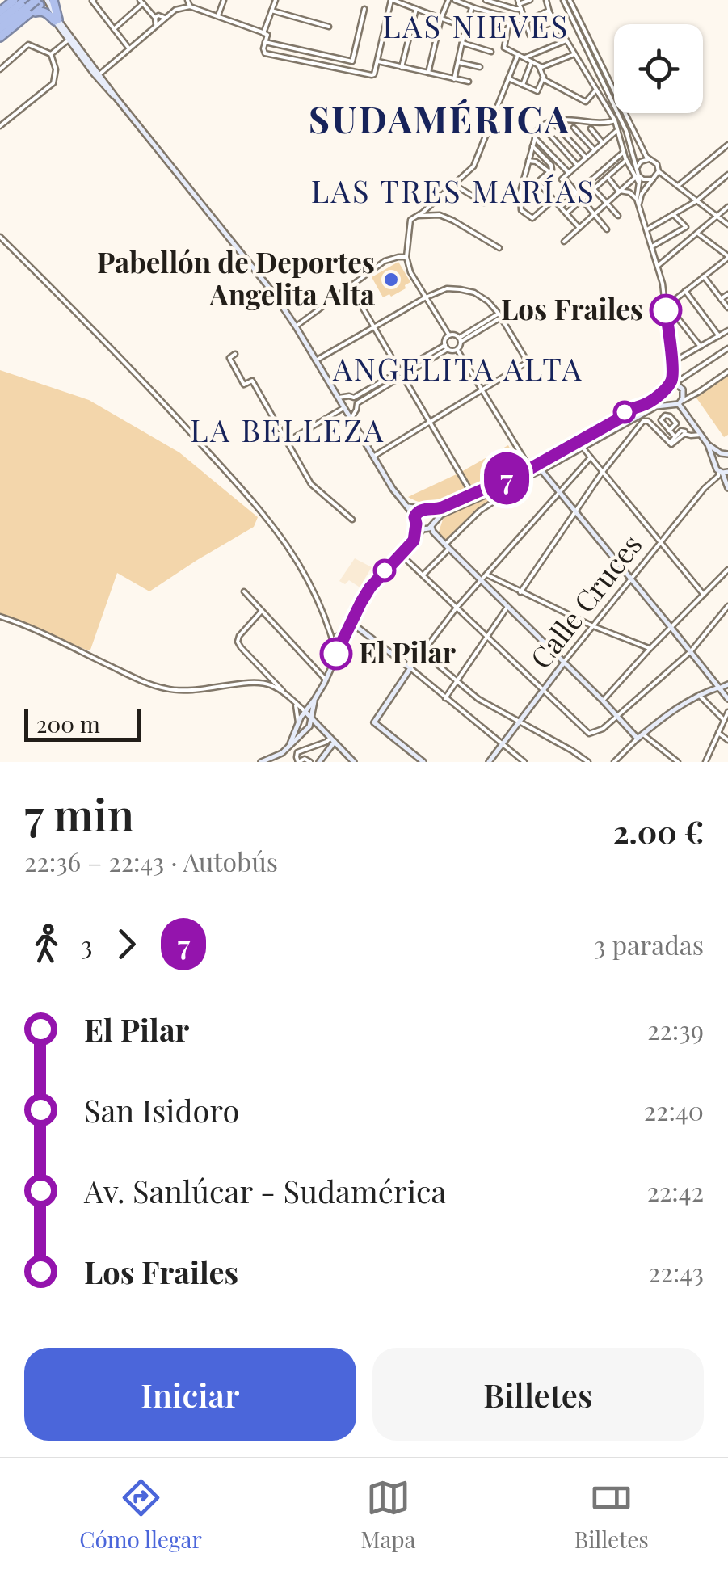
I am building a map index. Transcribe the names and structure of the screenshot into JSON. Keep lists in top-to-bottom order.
{
  "streets": {
    "main road": ["Calle Cruces"]
  },
  "districts": [
    "LAS NIEVES",
    "SUDAMÉRICA",
    "LAS TRES MARÍAS",
    "ANGELITA ALTA",
    "LA BELLEZA"
  ],
  "places": ["Pabellón de Deportes Angelita Alta", "Los Frailes", "El Pilar"],
  "lines": ["bus line 7"],
  "scale_bar": "200 m",
  "page": {
    "on_map": "7",
    "scale": "200 m",
    "heading": ["7 min", "22:36 – 22:43 · Autobús", "2.00 €"],
    "legs": ["3", "7", "3 paradas"],
    "list": [
      {
        "name": "El Pilar",
        "value": "22:39"
      },
      {
        "name": "San Isidoro",
        "value": "22:40"
      },
      {
        "name": "Av. Sanlúcar - Sudamérica",
        "value": "22:42"
      },
      {
        "name": "Los Frailes",
        "value": "22:43"
      }
    ],
    "buttons": ["Iniciar", "Billetes"],
    "tabs": ["Cómo llegar", "Mapa", "Billetes"]
  }
}
